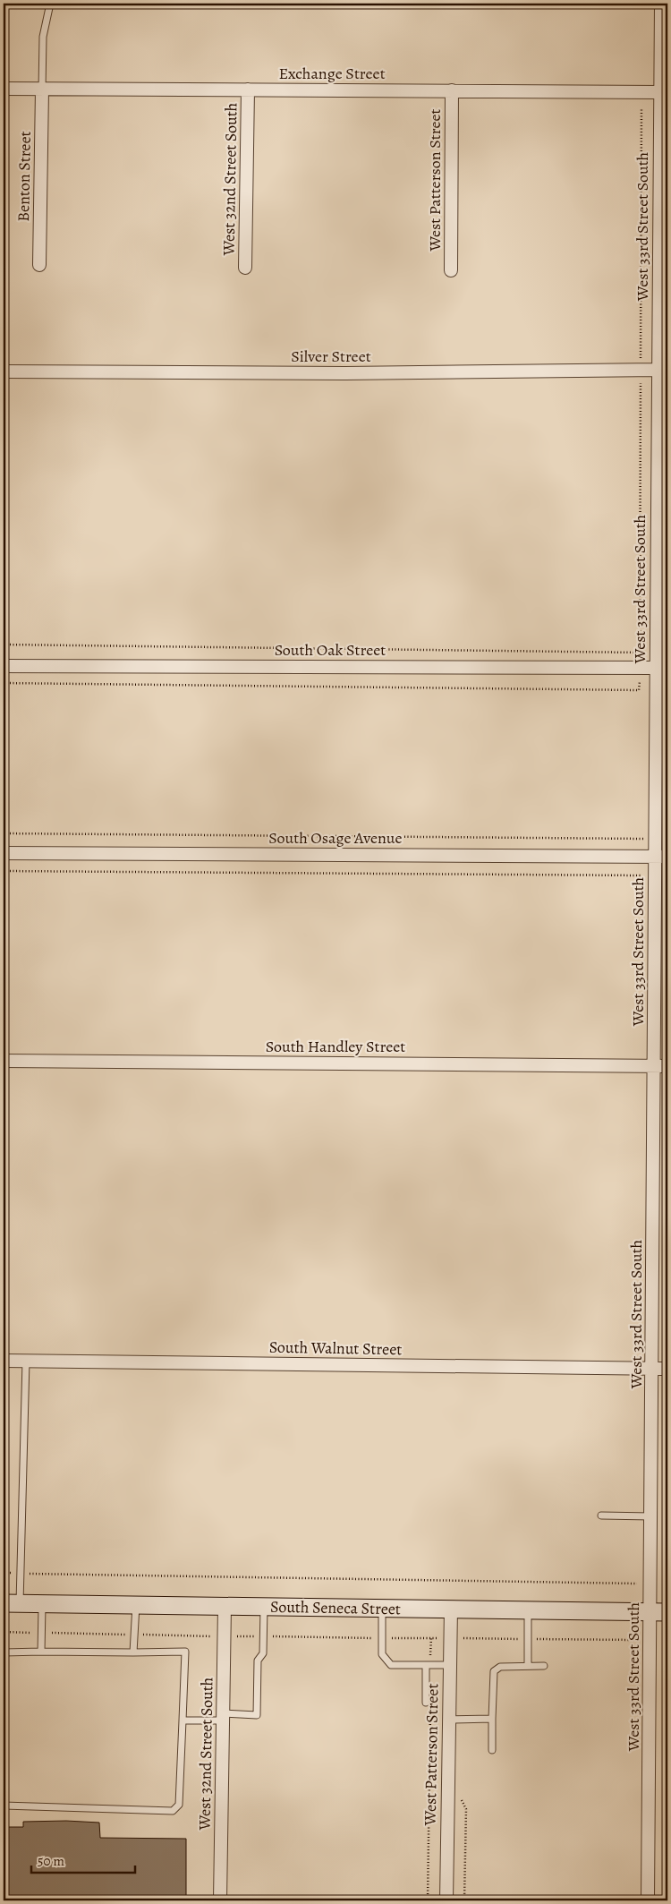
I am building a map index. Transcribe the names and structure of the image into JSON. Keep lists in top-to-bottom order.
{
  "streets": {
    "street": [
      "Exchange Street",
      "Benton Street",
      "West 32nd Street South",
      "West Patterson Street",
      "West 33rd Street South",
      "Silver Street",
      "South Oak Street",
      "South Osage Avenue",
      "South Handley Street",
      "South Walnut Street",
      "South Seneca Street"
    ]
  },
  "crossings": [
    ["Exchange Street", "Benton Street"],
    ["Exchange Street", "West 32nd Street South"],
    ["Exchange Street", "West Patterson Street"],
    ["Exchange Street", "West 33rd Street South"],
    ["West 32nd Street South", "South Seneca Street"],
    ["West Patterson Street", "South Seneca Street"],
    ["West 33rd Street South", "Silver Street"],
    ["West 33rd Street South", "South Oak Street"],
    ["West 33rd Street South", "South Osage Avenue"],
    ["West 33rd Street South", "South Handley Street"],
    ["West 33rd Street South", "South Walnut Street"],
    ["West 33rd Street South", "South Seneca Street"]
  ],
  "scale_bar": "50 m"
}
